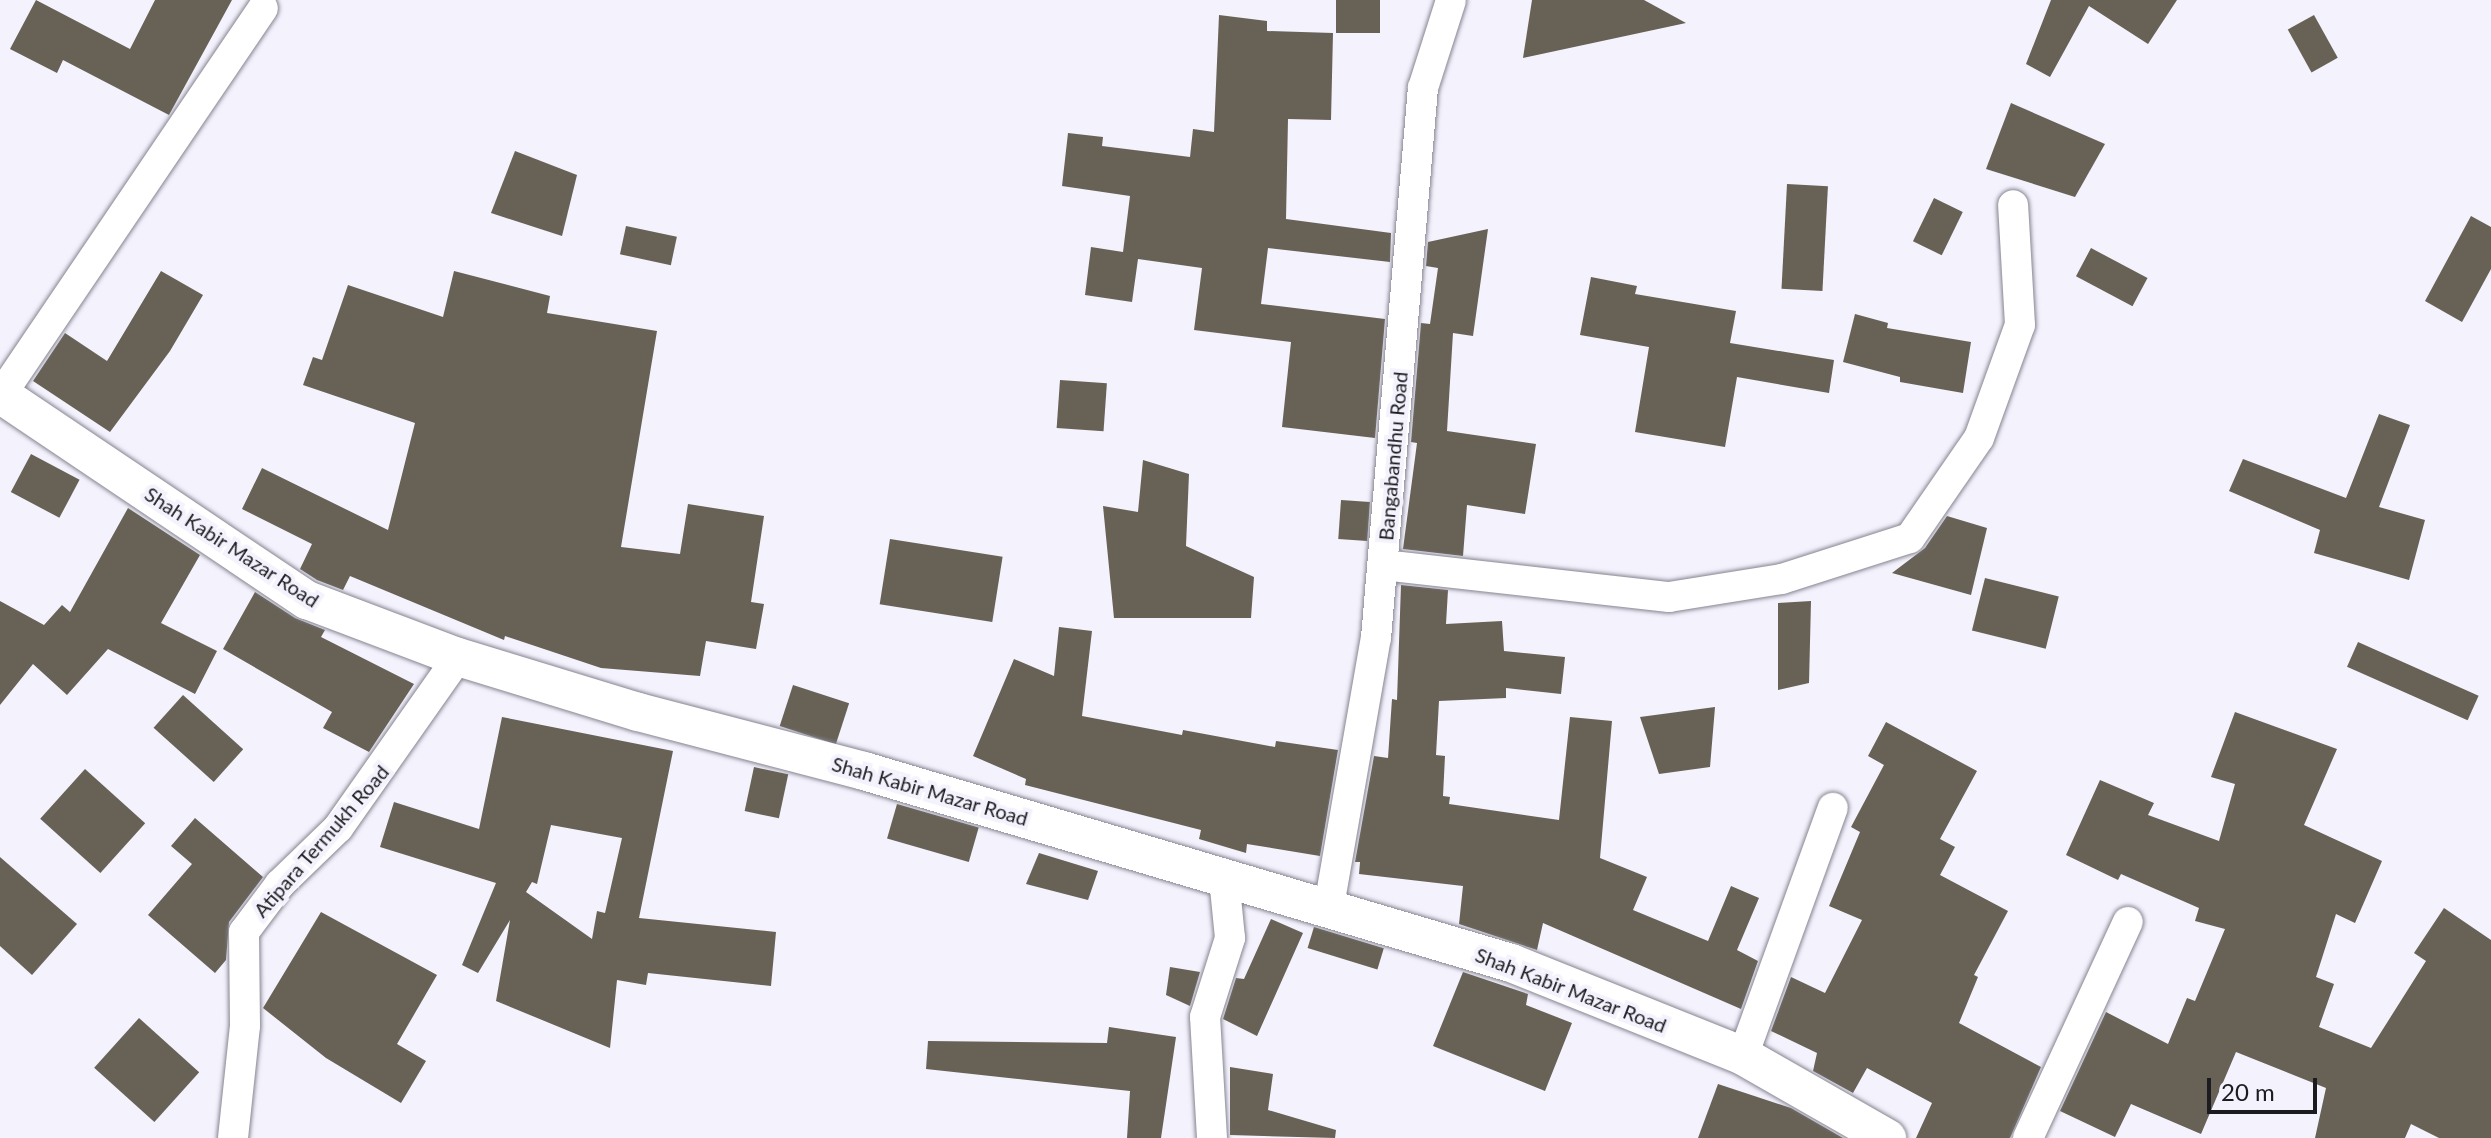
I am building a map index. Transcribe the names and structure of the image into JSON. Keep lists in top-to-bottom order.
{
  "streets": {
    "street": ["Bangabandhu Road", "Shah Kabir Mazar Road", "Atipara Termukh Road"]
  },
  "crossings": [
    ["Bangabandhu Road", "Shah Kabir Mazar Road"],
    ["Shah Kabir Mazar Road", "Atipara Termukh Road"]
  ],
  "scale_bar": "20 m"
}
